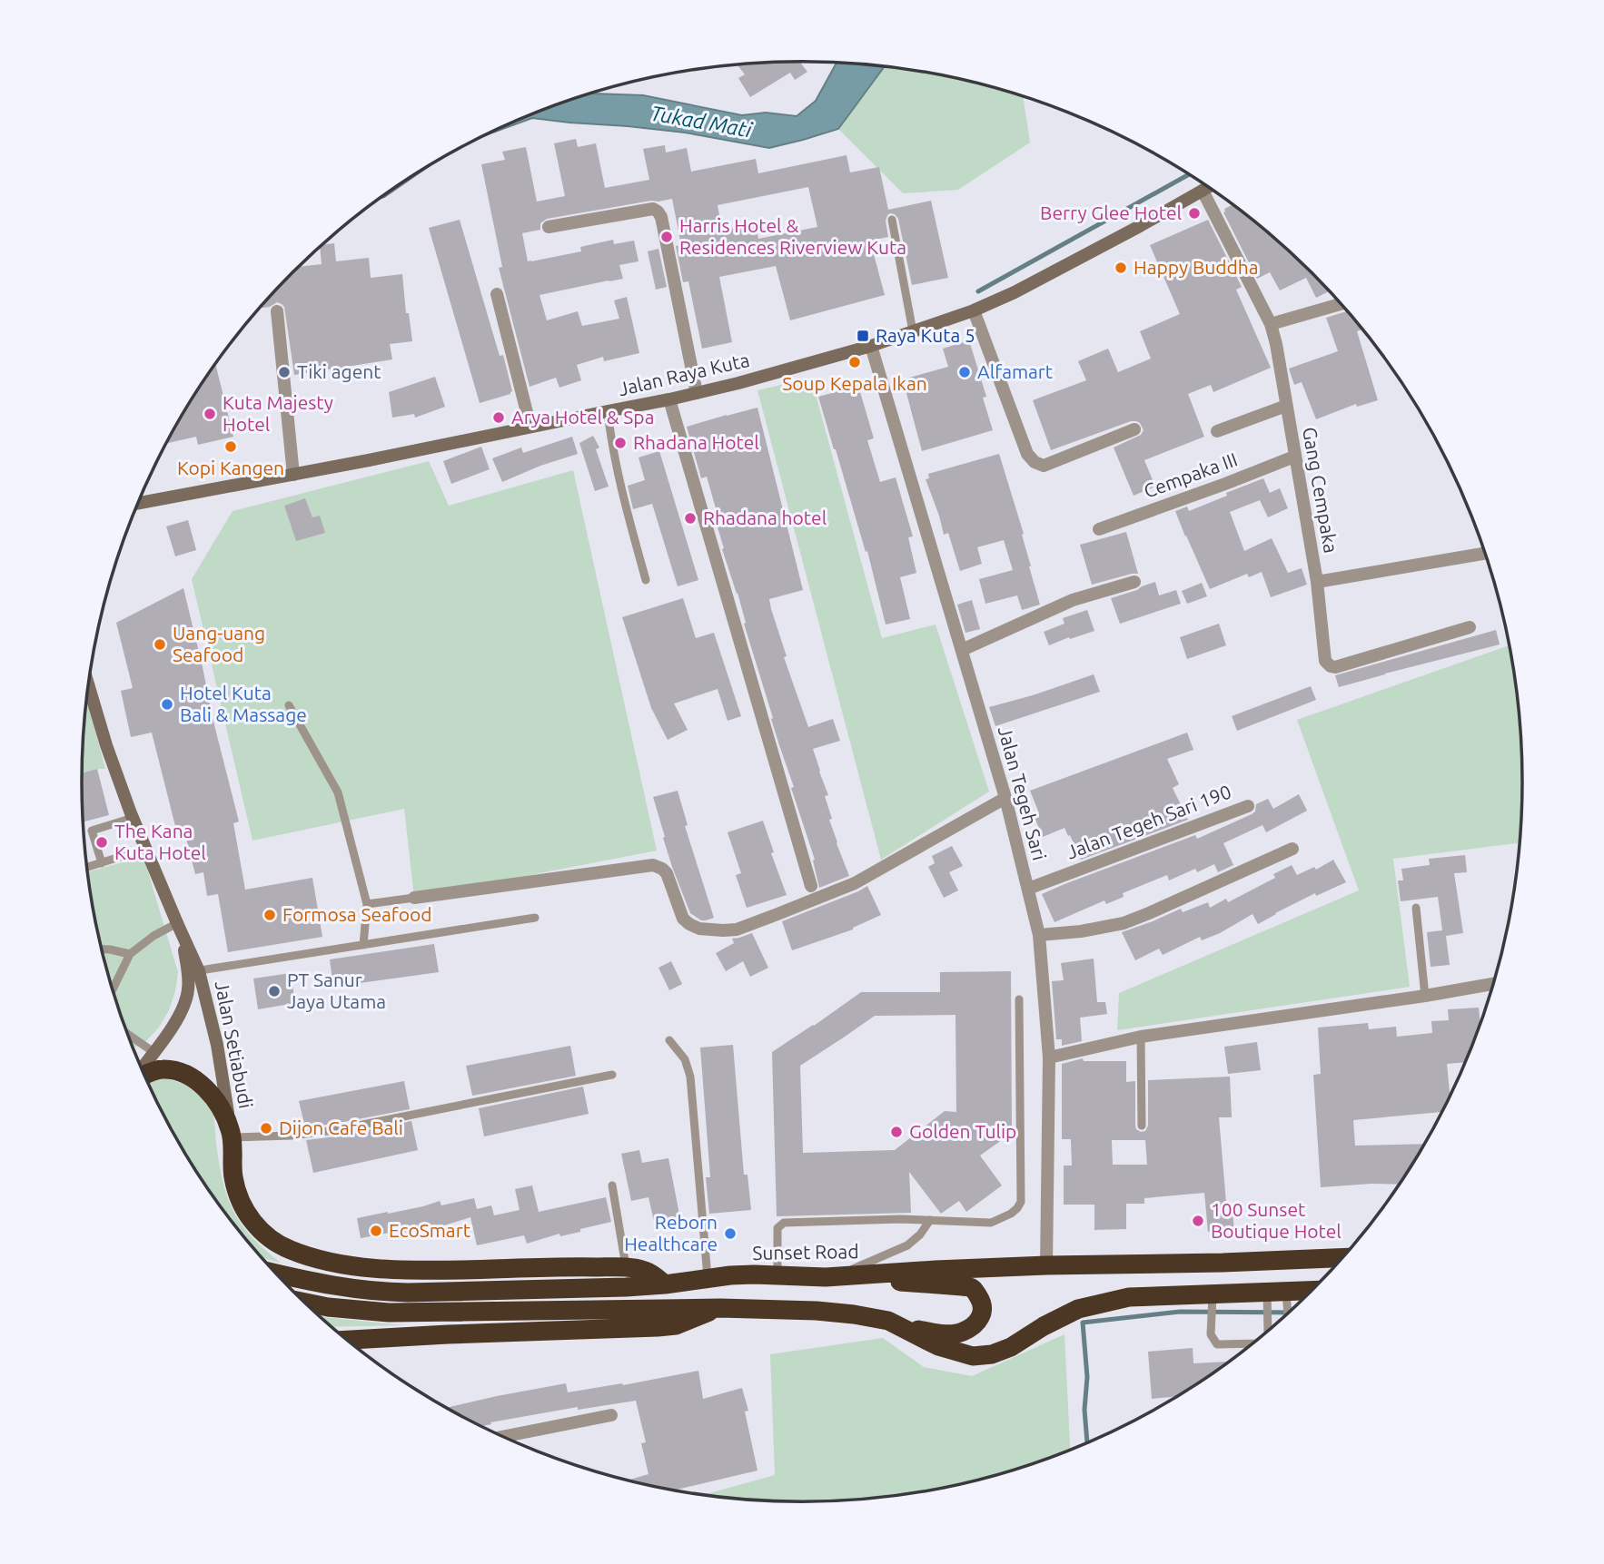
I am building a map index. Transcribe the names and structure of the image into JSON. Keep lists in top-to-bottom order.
{
  "streets": {
    "highway": ["Sunset Road"],
    "main road": ["Jalan Raya Kuta", "Jalan Setiabudi"],
    "street": [
      "Cempaka III",
      "Gang Cempaka",
      "Jalan Tegeh Sari",
      "Jalan Tegeh Sari 190"
    ]
  },
  "crossings": [
    ["Jalan Raya Kuta", "Gang Cempaka"],
    ["Jalan Raya Kuta", "Jalan Tegeh Sari"],
    ["Cempaka III", "Gang Cempaka"],
    ["Jalan Tegeh Sari", "Jalan Tegeh Sari 190"],
    ["Jalan Tegeh Sari", "Sunset Road"]
  ],
  "water": ["Tukad Mati"],
  "places": {
    "other": [
      "Berry Glee Hotel",
      "Harris Hotel & Residences Riverview Kuta",
      "Happy Buddha",
      "Soup Kepala Ikan",
      "Tiki agent",
      "Alfamart",
      "Kuta Majesty Hotel",
      "Arya Hotel & Spa",
      "Rhadana Hotel",
      "Kopi Kangen",
      "Rhadana hotel",
      "Uang-uang Seafood",
      "Hotel Kuta Bali & Massage",
      "The Kana Kuta Hotel",
      "Formosa Seafood",
      "PT Sanur Jaya Utama",
      "Dijon Cafe Bali",
      "Golden Tulip",
      "100 Sunset Boutique Hotel",
      "EcoSmart",
      "Reborn Healthcare"
    ],
    "transit": ["Raya Kuta 5"]
  }
}
